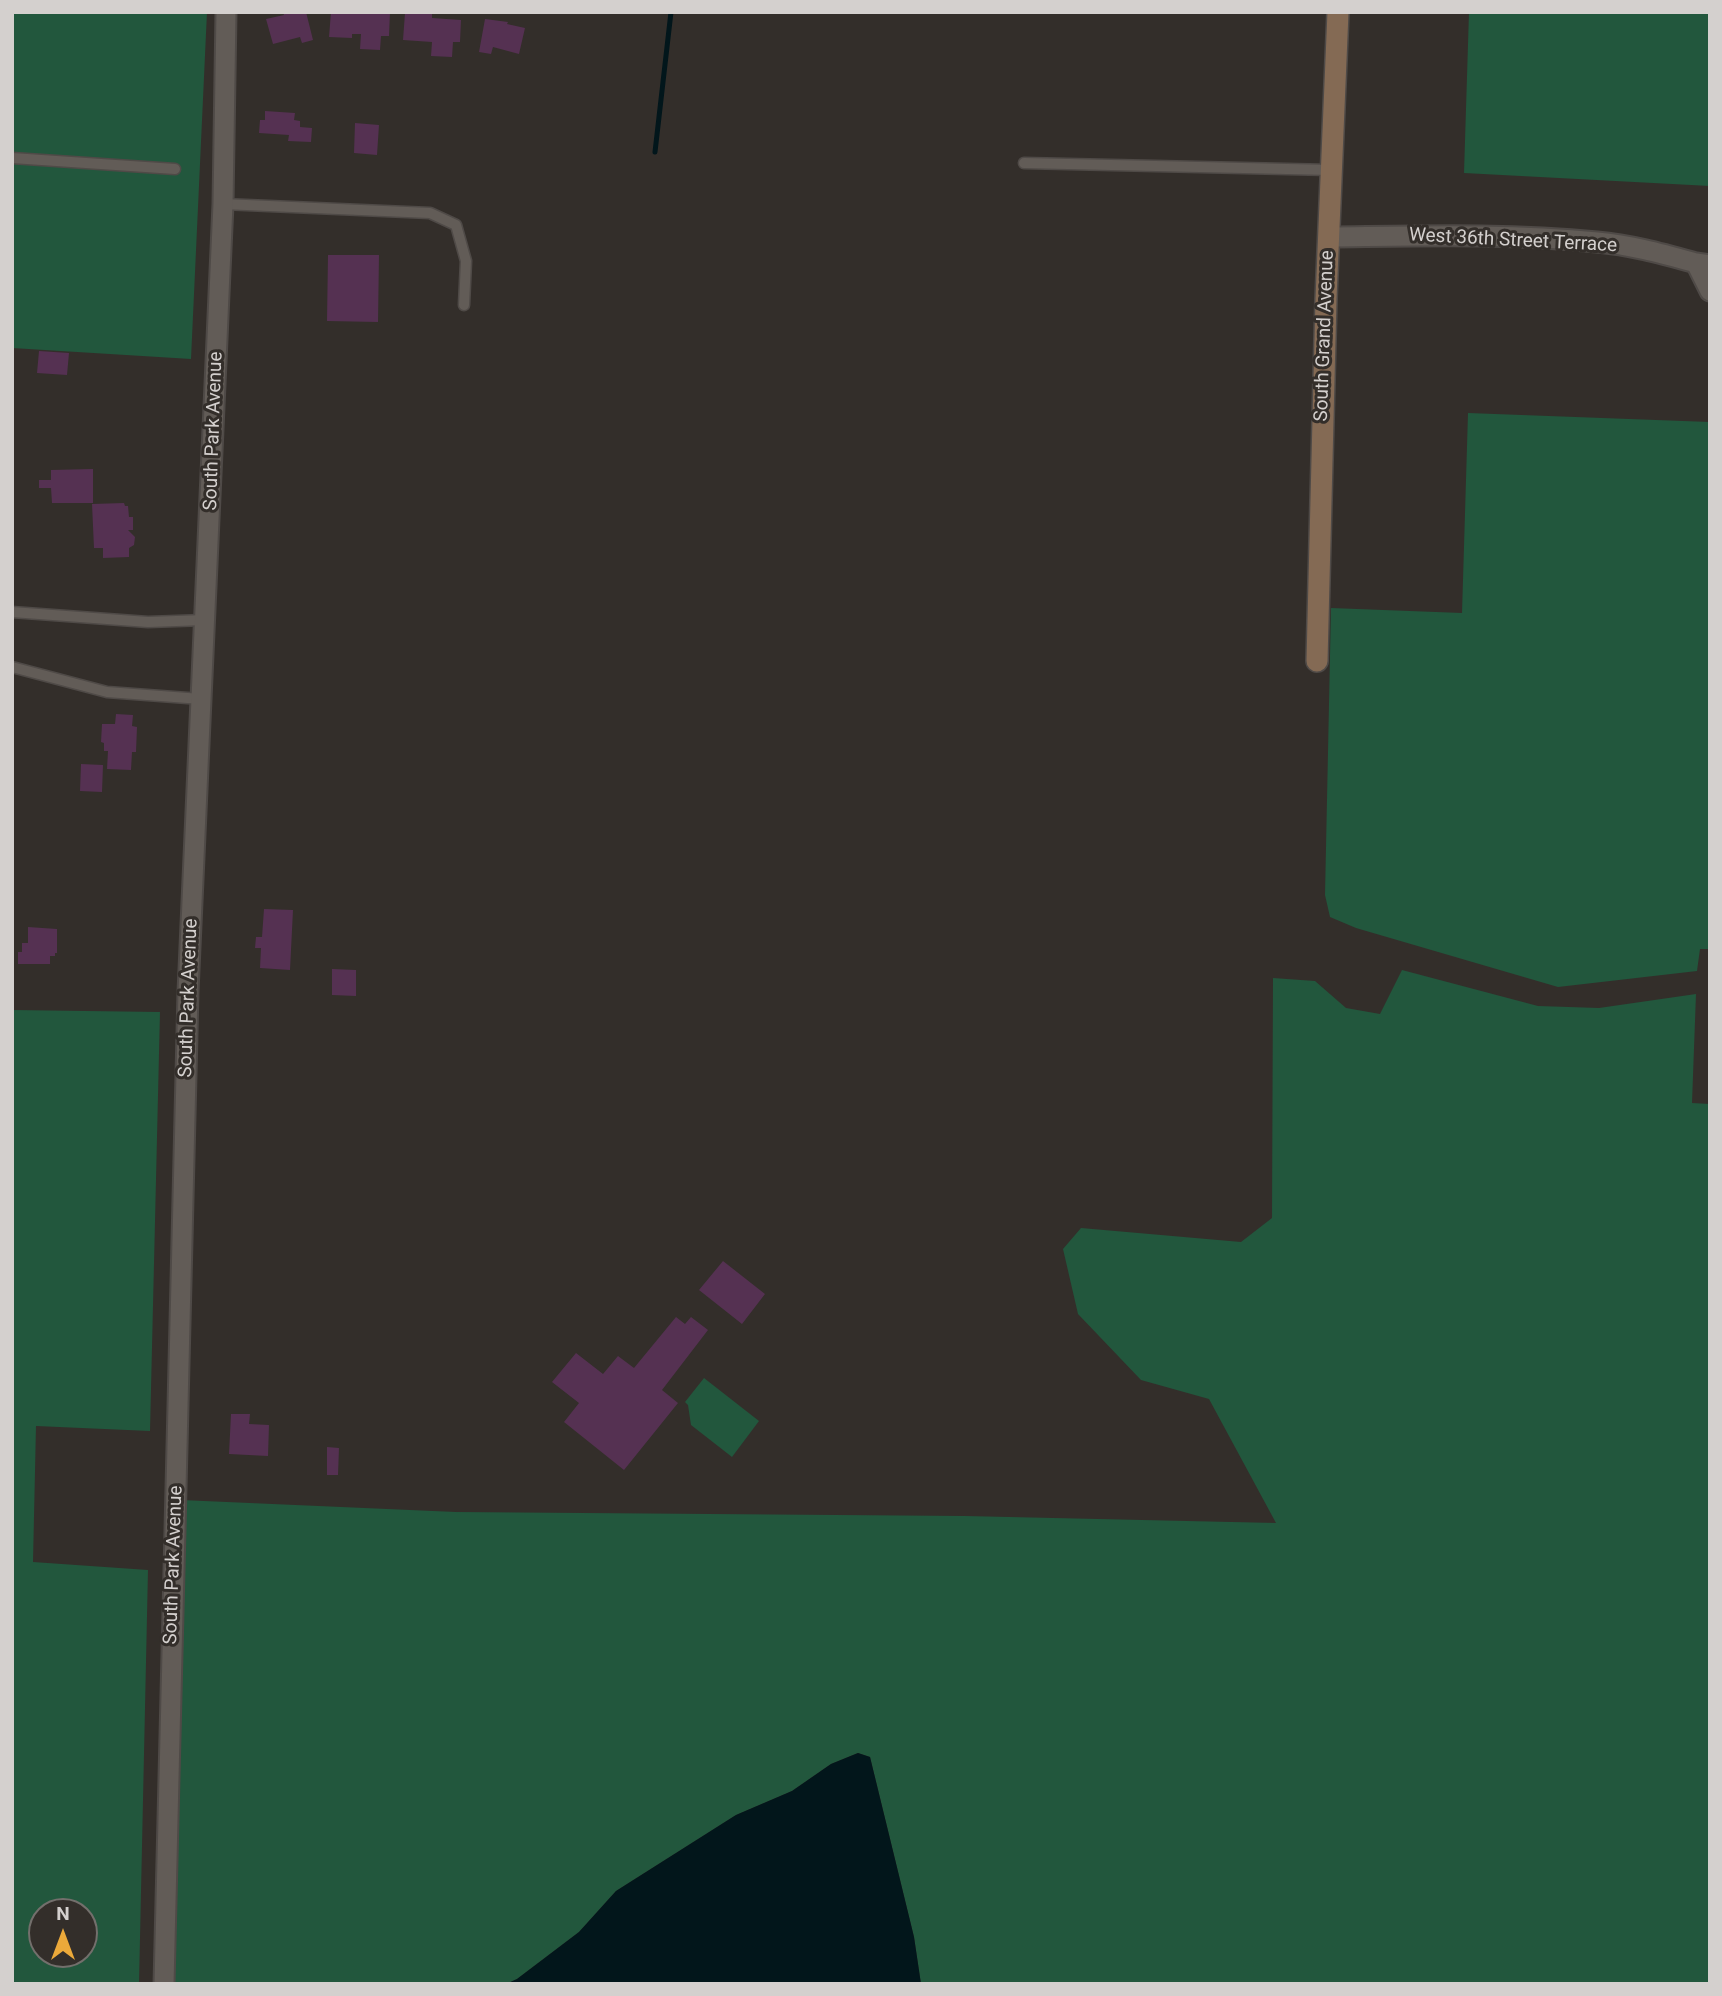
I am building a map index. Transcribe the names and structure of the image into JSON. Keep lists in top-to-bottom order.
{
  "streets": {
    "street": ["West 36th Street Terrace", "South Grand Avenue", "South Park Avenue"]
  },
  "crossings": [
    ["West 36th Street Terrace", "South Grand Avenue"]
  ],
  "north": "top"
}
